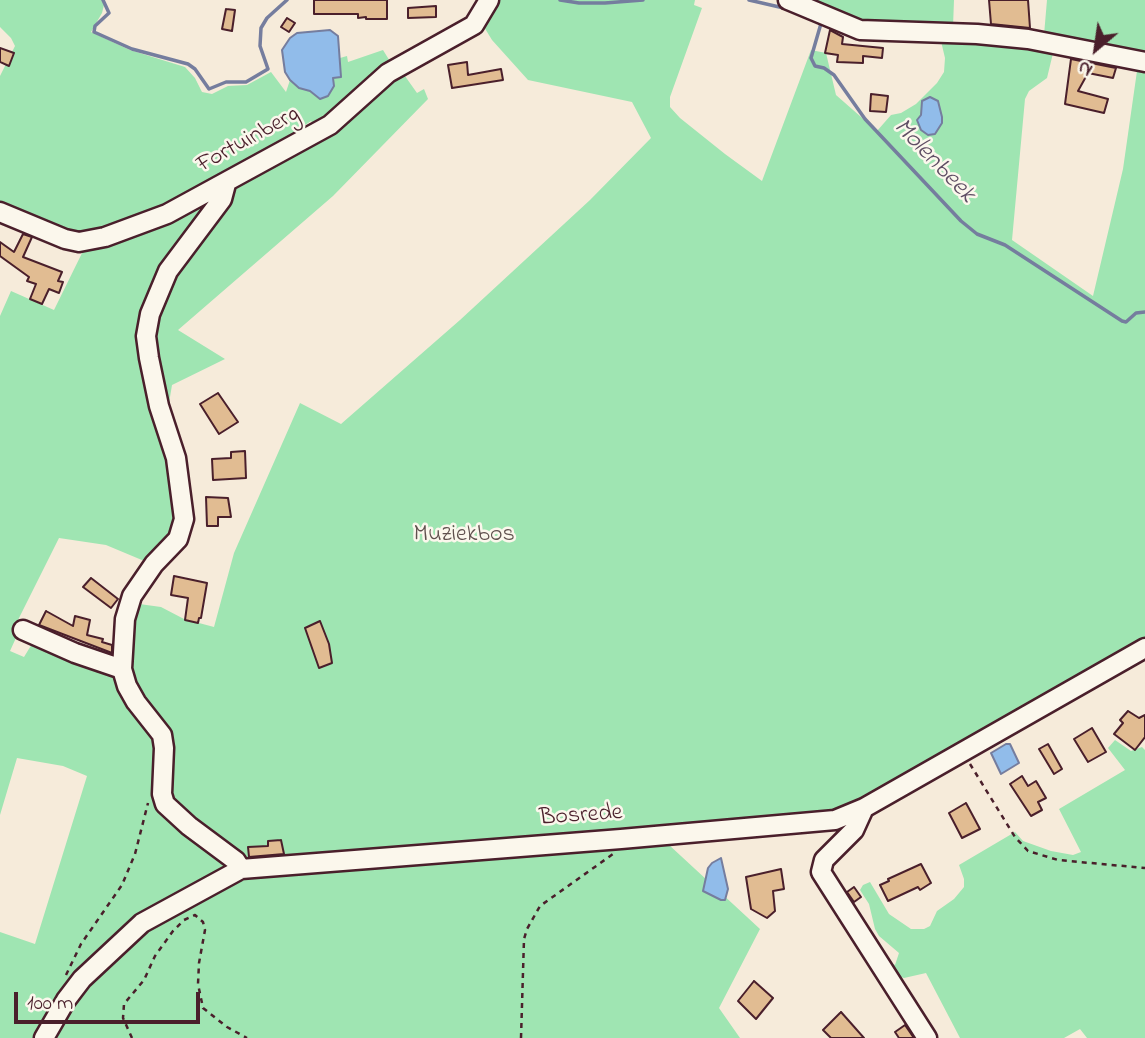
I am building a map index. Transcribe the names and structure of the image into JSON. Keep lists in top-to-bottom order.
{
  "streets": {
    "street": ["Fortuinberg", "Bosrede"]
  },
  "water": ["Molenbeek"],
  "parks": ["Muziekbos"],
  "scale_bar": "100 m",
  "north": "bottom left"
}
